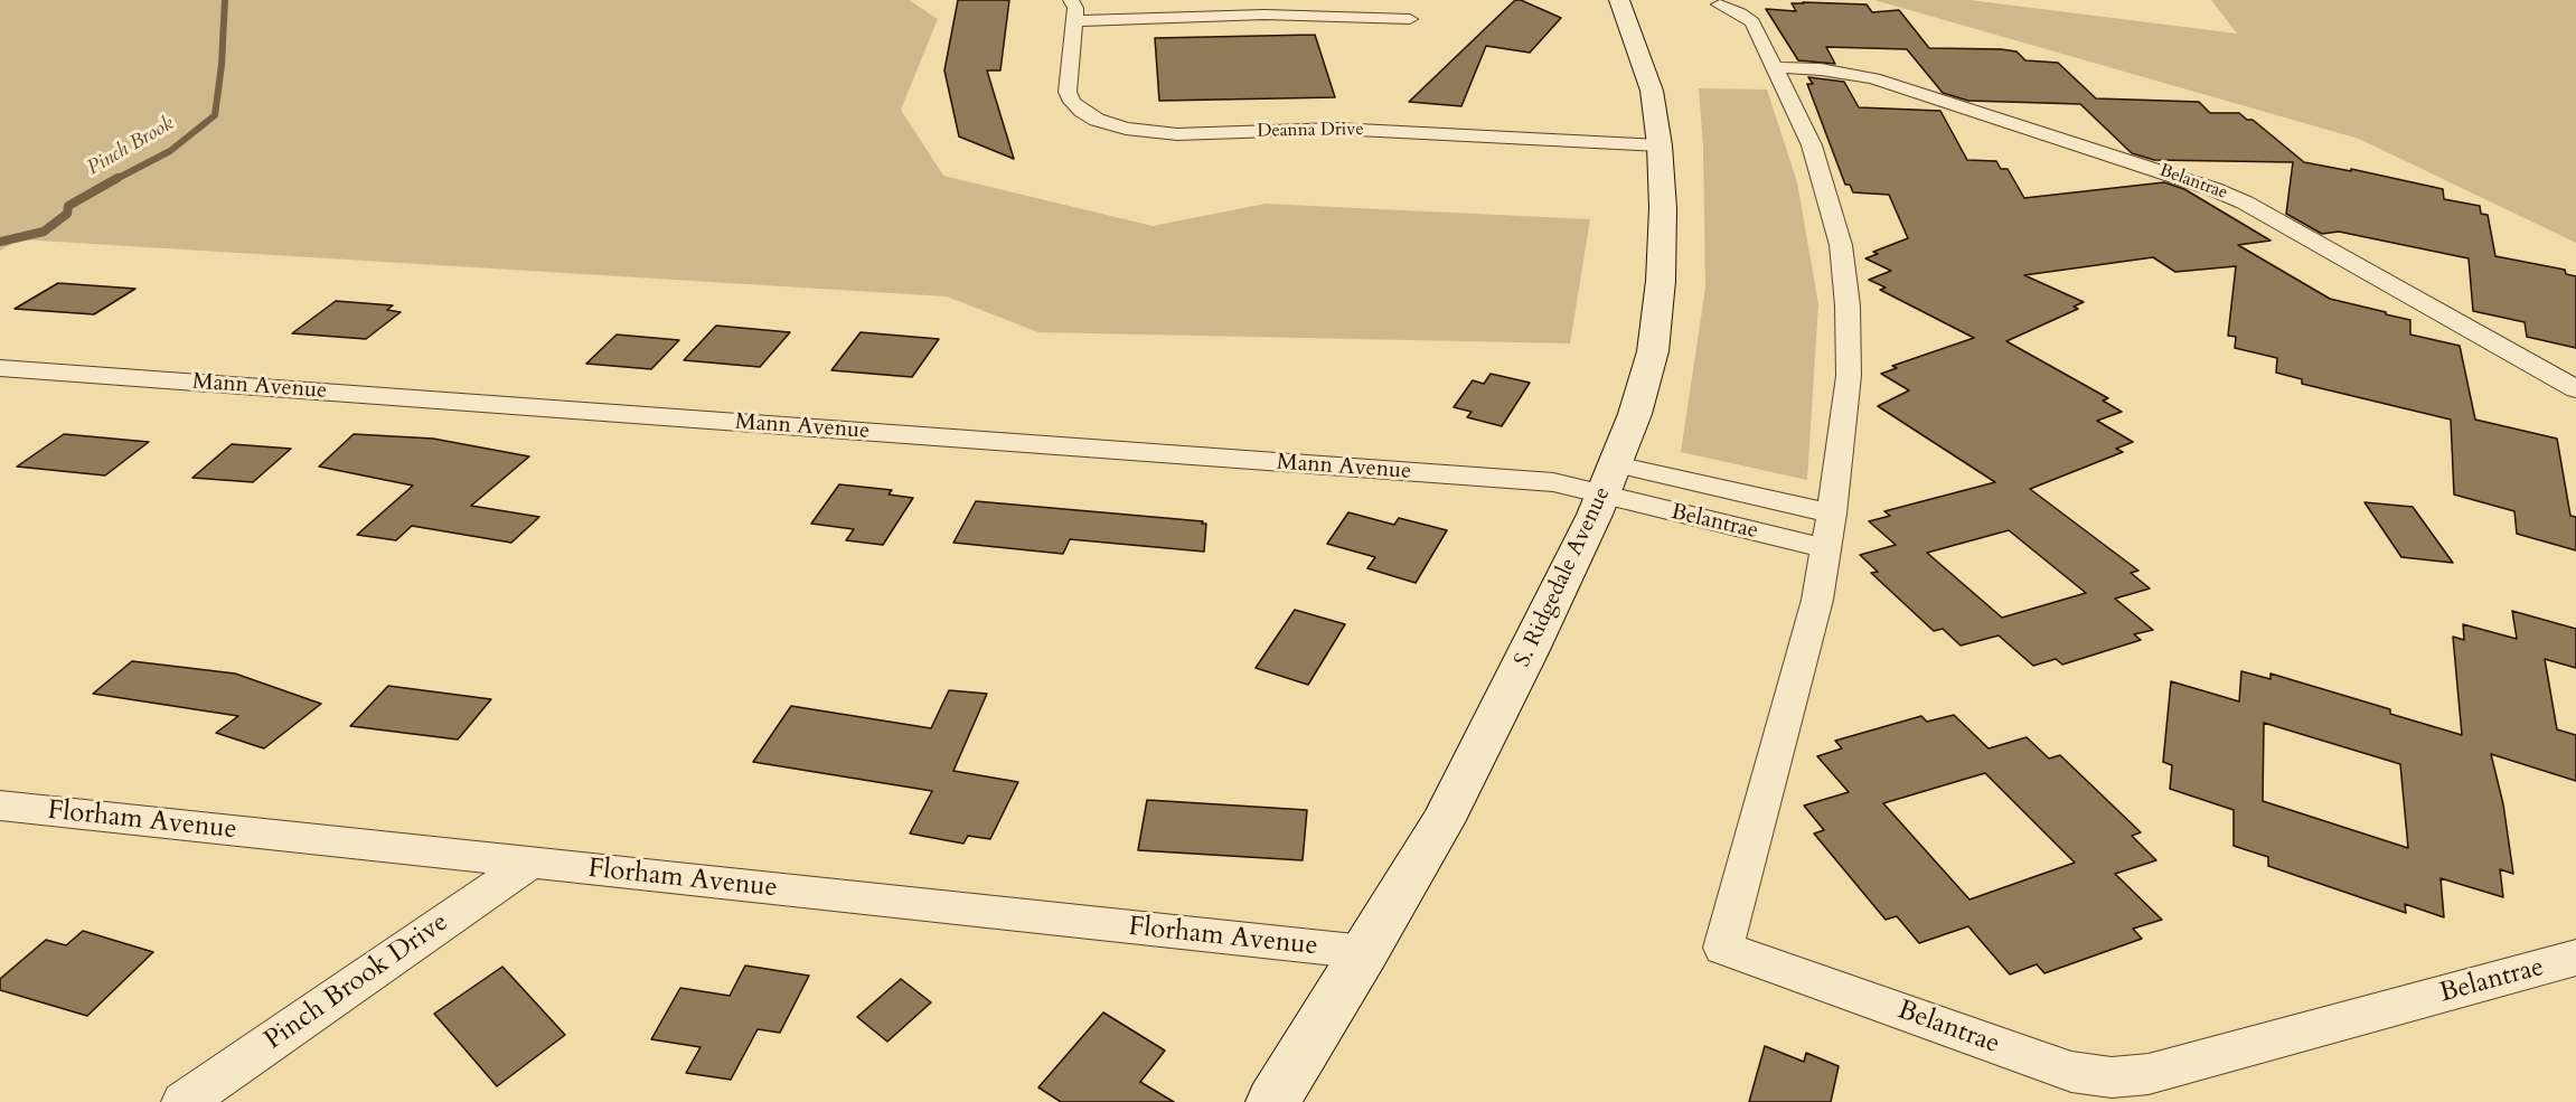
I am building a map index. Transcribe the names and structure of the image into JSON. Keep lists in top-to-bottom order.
{
  "streets": {
    "main road": ["S. Ridgedale Avenue"],
    "street": [
      "Deanna Drive",
      "Belantrae",
      "Mann Avenue",
      "Florham Avenue",
      "Pinch Brook Drive"
    ]
  },
  "crossings": [
    ["Deanna Drive", "S. Ridgedale Avenue"],
    ["Belantrae", "Mann Avenue"],
    ["Belantrae", "S. Ridgedale Avenue"],
    ["Mann Avenue", "S. Ridgedale Avenue"],
    ["S. Ridgedale Avenue", "Florham Avenue"],
    ["Florham Avenue", "Pinch Brook Drive"]
  ],
  "water": ["Pinch Brook"]
}
